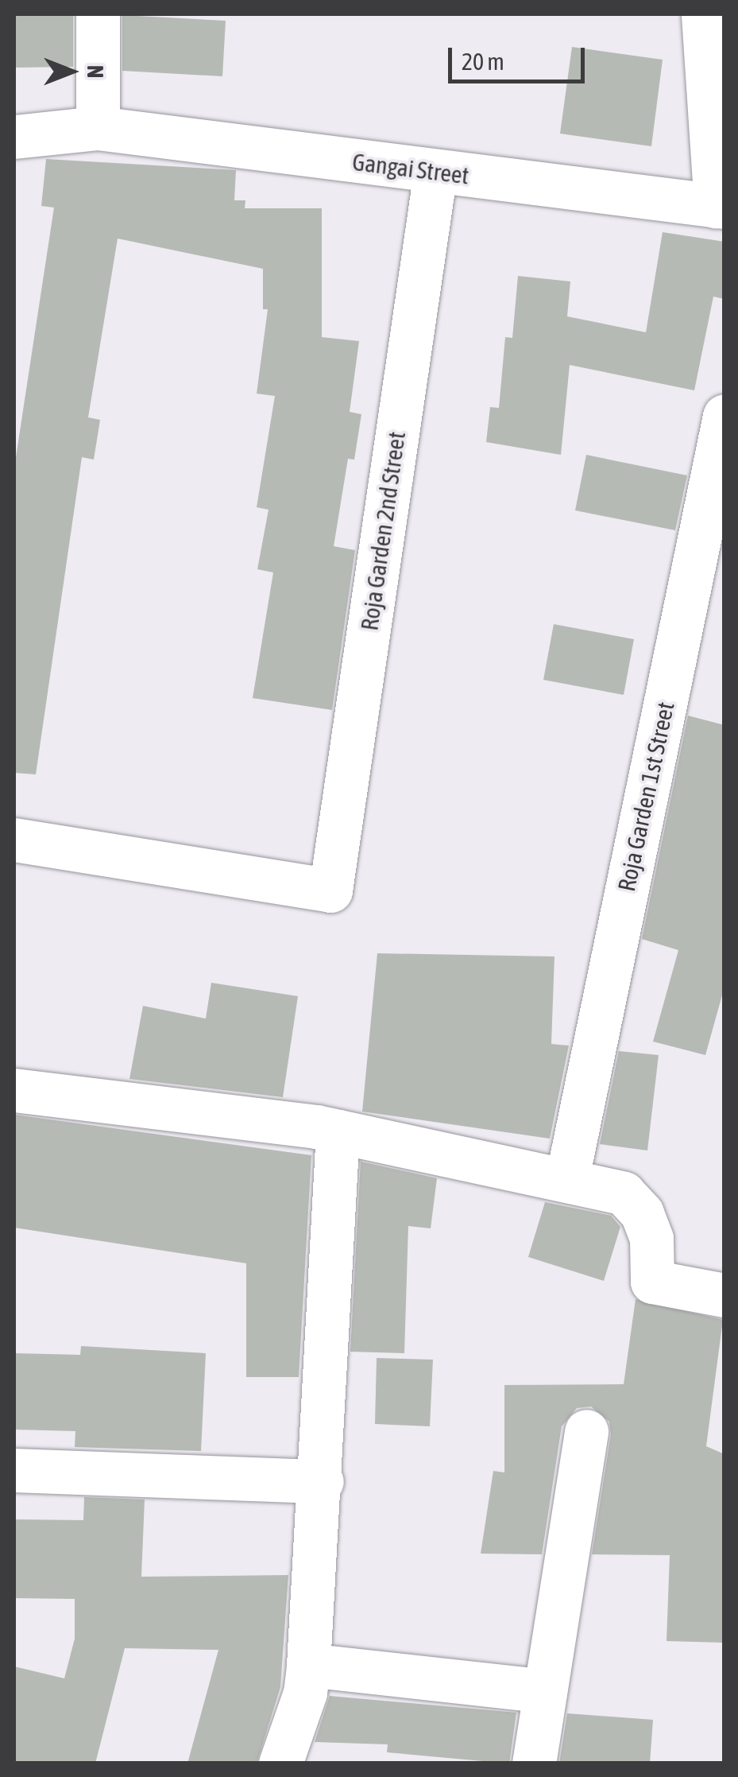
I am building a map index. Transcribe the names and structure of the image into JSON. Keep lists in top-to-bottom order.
{
  "streets": {
    "street": ["Gangai Street", "Roja Garden 2nd Street", "Roja Garden 1st Street"]
  },
  "crossings": [
    ["Gangai Street", "Roja Garden 2nd Street"]
  ],
  "scale_bar": "20 m",
  "north": "right"
}
